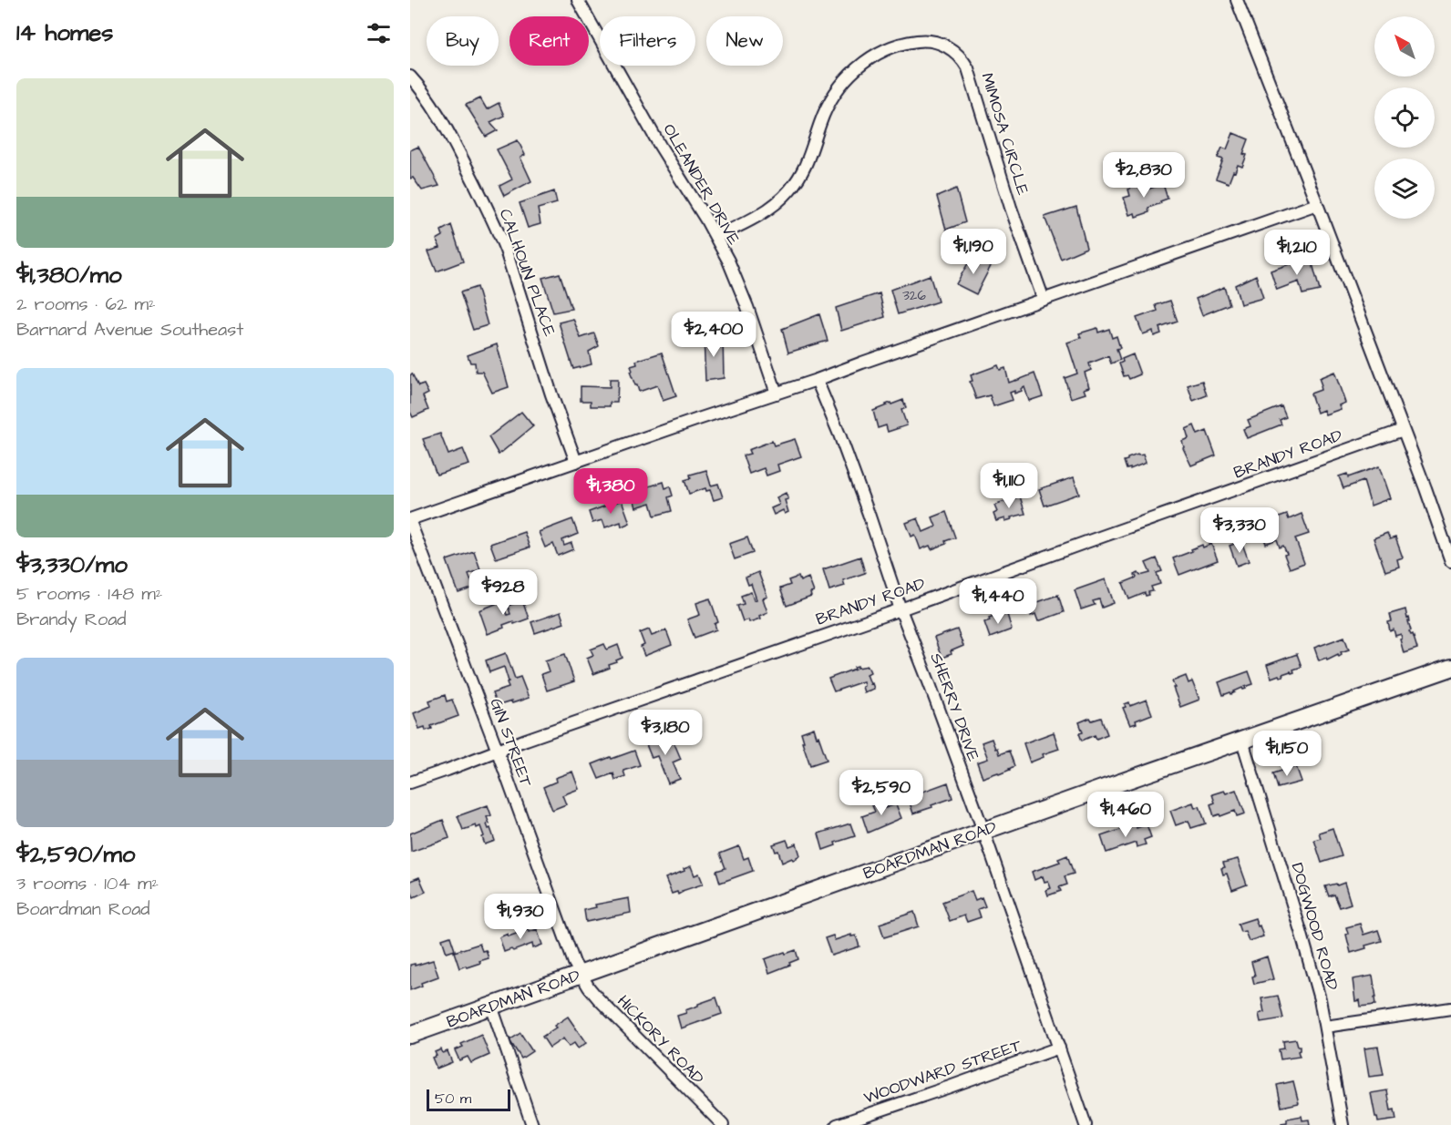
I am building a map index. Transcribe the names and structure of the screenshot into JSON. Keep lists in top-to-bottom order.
{
  "streets": {
    "street": [
      "MIMOSA CIRCLE",
      "OLEANDER DRIVE",
      "CALHOUN PLACE",
      "BRANDY ROAD",
      "SHERRY DRIVE",
      "GIN STREET",
      "BOARDMAN ROAD",
      "DOGWOOD ROAD",
      "HICKORY ROAD",
      "WOODWARD STREET"
    ]
  },
  "crossings": [
    ["MIMOSA CIRCLE", "OLEANDER DRIVE"],
    ["BRANDY ROAD", "SHERRY DRIVE"],
    ["BRANDY ROAD", "GIN STREET"],
    ["SHERRY DRIVE", "BOARDMAN ROAD"],
    ["SHERRY DRIVE", "WOODWARD STREET"],
    ["GIN STREET", "BOARDMAN ROAD"],
    ["GIN STREET", "HICKORY ROAD"],
    ["BOARDMAN ROAD", "DOGWOOD ROAD"],
    ["BOARDMAN ROAD", "HICKORY ROAD"]
  ],
  "house_numbers": ["326"],
  "scale_bar": "50 m",
  "north": "top left",
  "page": {
    "heading": "14 homes",
    "chip": [
      "Buy",
      "Rent",
      "Filters",
      "New"
    ],
    "list": [
      {
        "name": "$1,380/mo",
        "note": "2 rooms · 62 m² · Barnard Avenue Southeast"
      },
      {
        "name": "$3,330/mo",
        "note": "5 rooms · 148 m² · Brandy Road"
      },
      {
        "name": "$2,590/mo",
        "note": "3 rooms · 104 m² · Boardman Road"
      }
    ],
    "price": [
      "$2,830",
      "$1,190",
      "$1,210",
      "$2,400",
      "$1,110",
      "$1,380",
      "$3,330",
      "$928",
      "$1,440",
      "$3,180",
      "$1,150",
      "$2,590",
      "$1,460",
      "$1,930"
    ],
    "scale": "50 m"
  }
}
